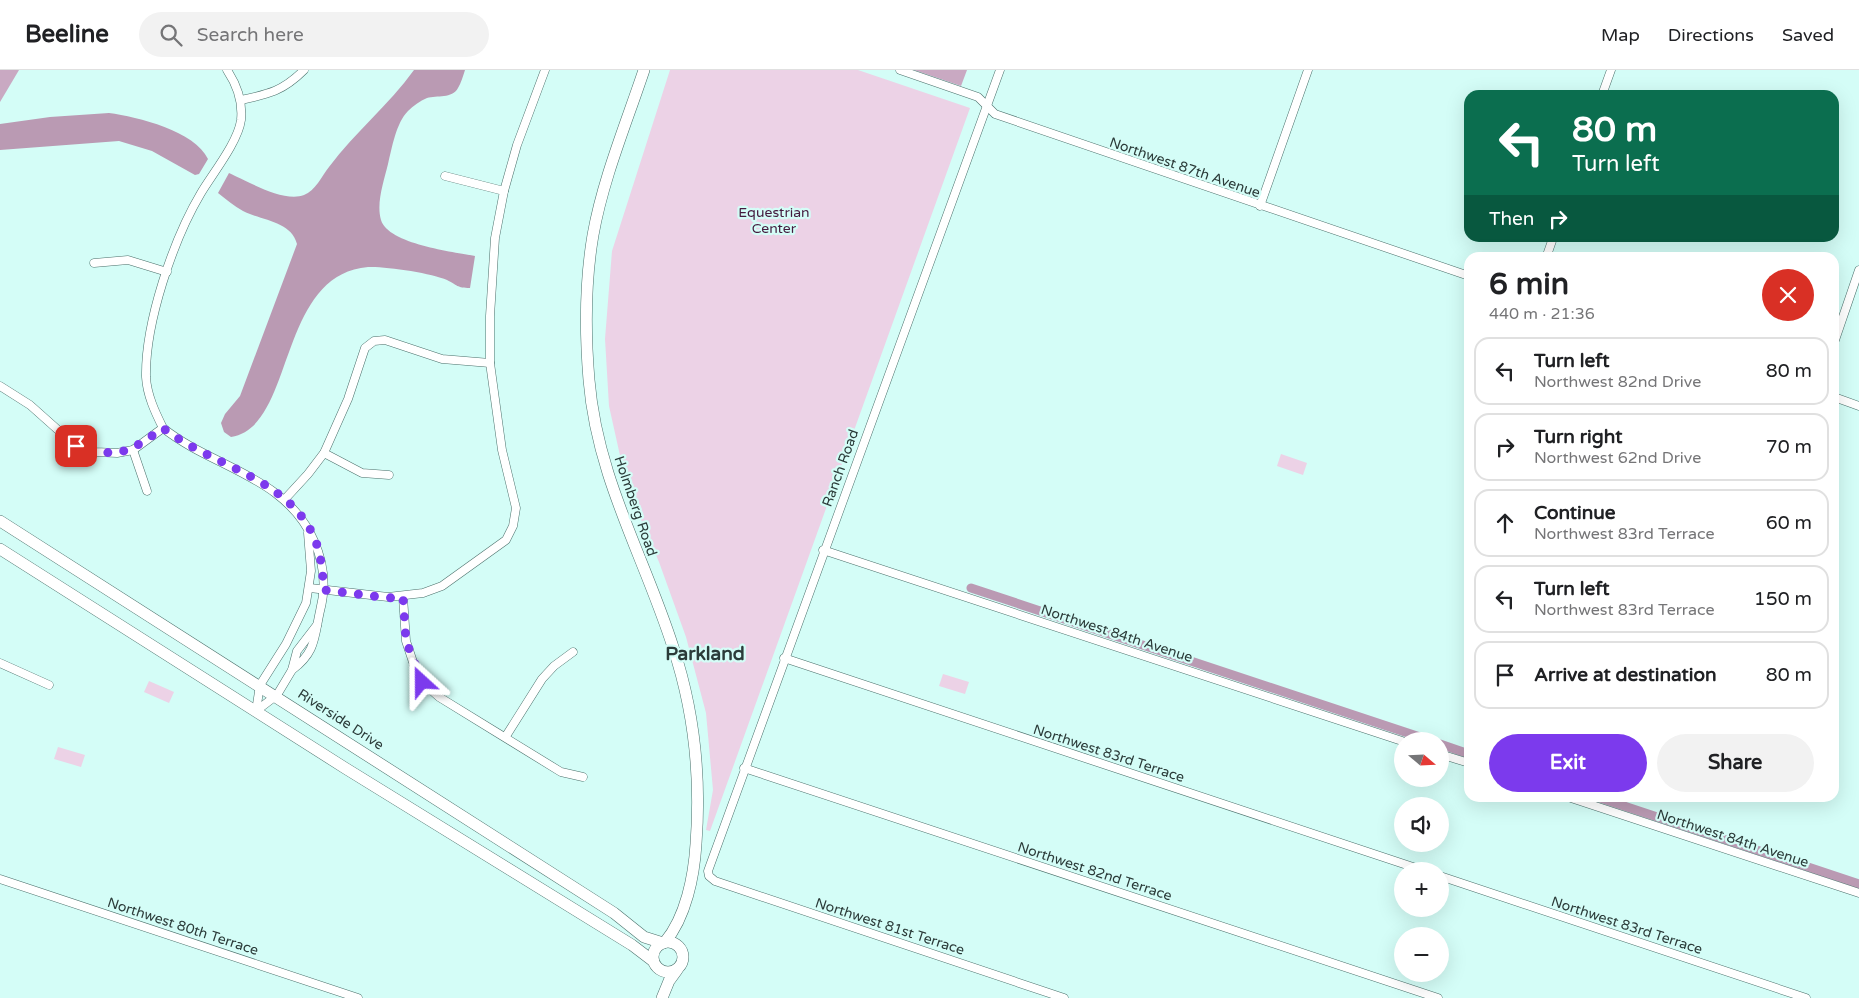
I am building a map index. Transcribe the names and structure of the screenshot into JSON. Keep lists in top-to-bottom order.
{
  "streets": {
    "street": [
      "Northwest 87th Avenue",
      "Ranch Road",
      "Holmberg Road",
      "Northwest 84th Avenue",
      "Riverside Drive",
      "Northwest 83rd Terrace",
      "Northwest 82nd Terrace",
      "Northwest 80th Terrace",
      "Northwest 81st Terrace"
    ]
  },
  "crossings": [
    ["Northwest 87th Avenue", "Ranch Road"],
    ["Ranch Road", "Northwest 84th Avenue"],
    ["Ranch Road", "Northwest 83rd Terrace"],
    ["Ranch Road", "Northwest 82nd Terrace"],
    ["Ranch Road", "Northwest 81st Terrace"],
    ["Holmberg Road", "Riverside Drive"]
  ],
  "districts": ["Parkland"],
  "parks": ["Equestrian Center"],
  "north": "right",
  "page": {
    "header": "Beeline",
    "search": "Search here",
    "nav": ["Map", "Directions", "Saved"],
    "turn": ["80 m", "Turn left"],
    "then": "Then",
    "heading": ["6 min", "440 m · 21:36"],
    "list": [
      {
        "name": "Turn left",
        "note": "Northwest 82nd Drive",
        "value": "80 m"
      },
      {
        "name": "Turn right",
        "note": "Northwest 62nd Drive",
        "value": "70 m"
      },
      {
        "name": "Continue",
        "note": "Northwest 83rd Terrace",
        "value": "60 m"
      },
      {
        "name": "Turn left",
        "note": "Northwest 83rd Terrace",
        "value": "150 m"
      },
      {
        "name": "Arrive at destination",
        "value": "80 m"
      }
    ],
    "buttons": ["Exit", "Share"],
    "map_buttons": ["+", "−"]
  }
}
